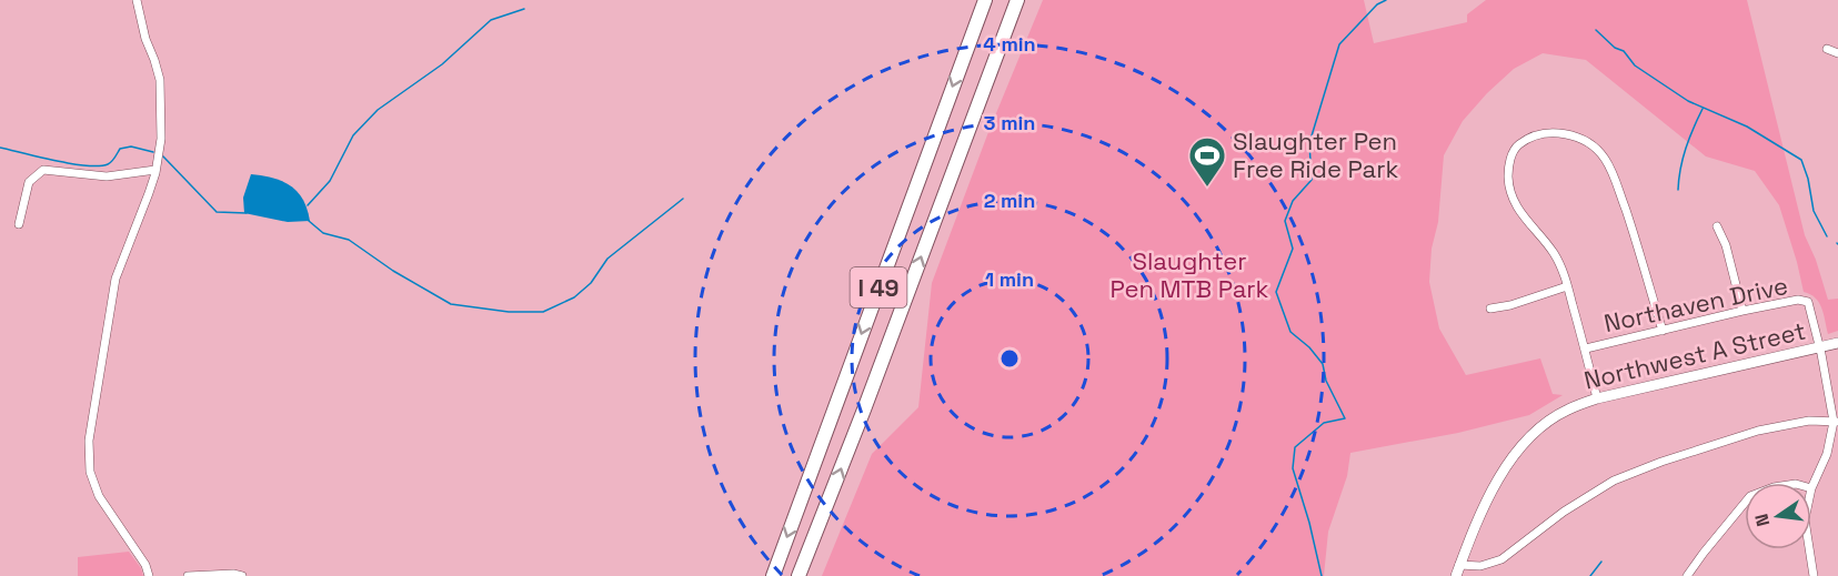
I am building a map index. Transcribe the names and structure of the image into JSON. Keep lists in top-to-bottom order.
{
  "streets": {
    "highway": ["I 49"],
    "street": ["Northaven Drive", "Northwest A Street"]
  },
  "crossings": [
    ["Northaven Drive", "Northwest A Street"]
  ],
  "parks": ["Slaughter Pen MTB Park"],
  "places": {
    "sports": ["Slaughter Pen Free Ride Park"]
  },
  "north": "left",
  "rings": [
    "4 min",
    "3 min",
    "2 min",
    "1 min"
  ]
}
